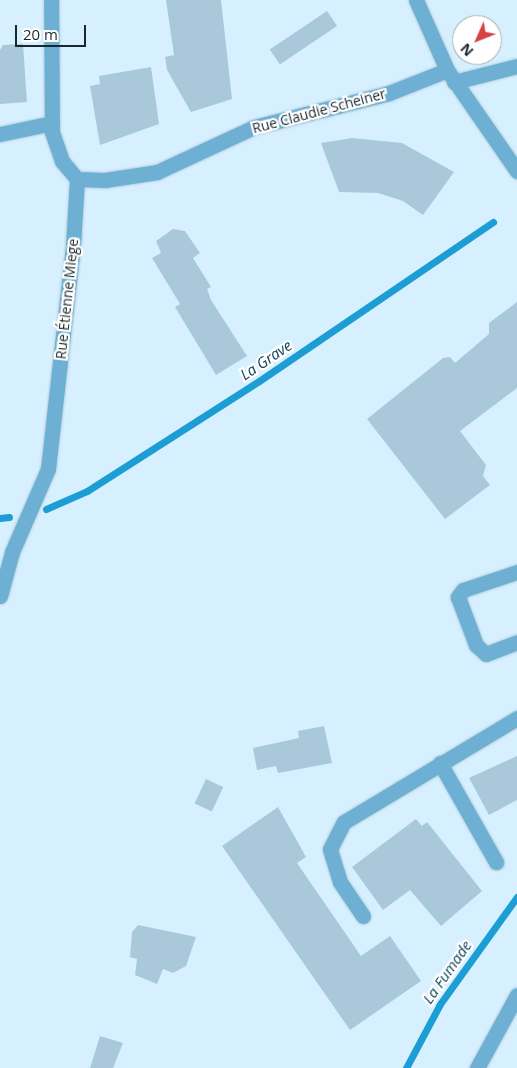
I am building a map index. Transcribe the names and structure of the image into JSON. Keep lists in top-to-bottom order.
{
  "streets": {
    "street": ["Rue Claudie Scheiner", "Rue Étienne Miege"]
  },
  "crossings": [
    ["Rue Claudie Scheiner", "Rue Étienne Miege"]
  ],
  "water": ["La Grave", "La Fumade"],
  "scale_bar": "20 m",
  "north": "bottom left"
}
